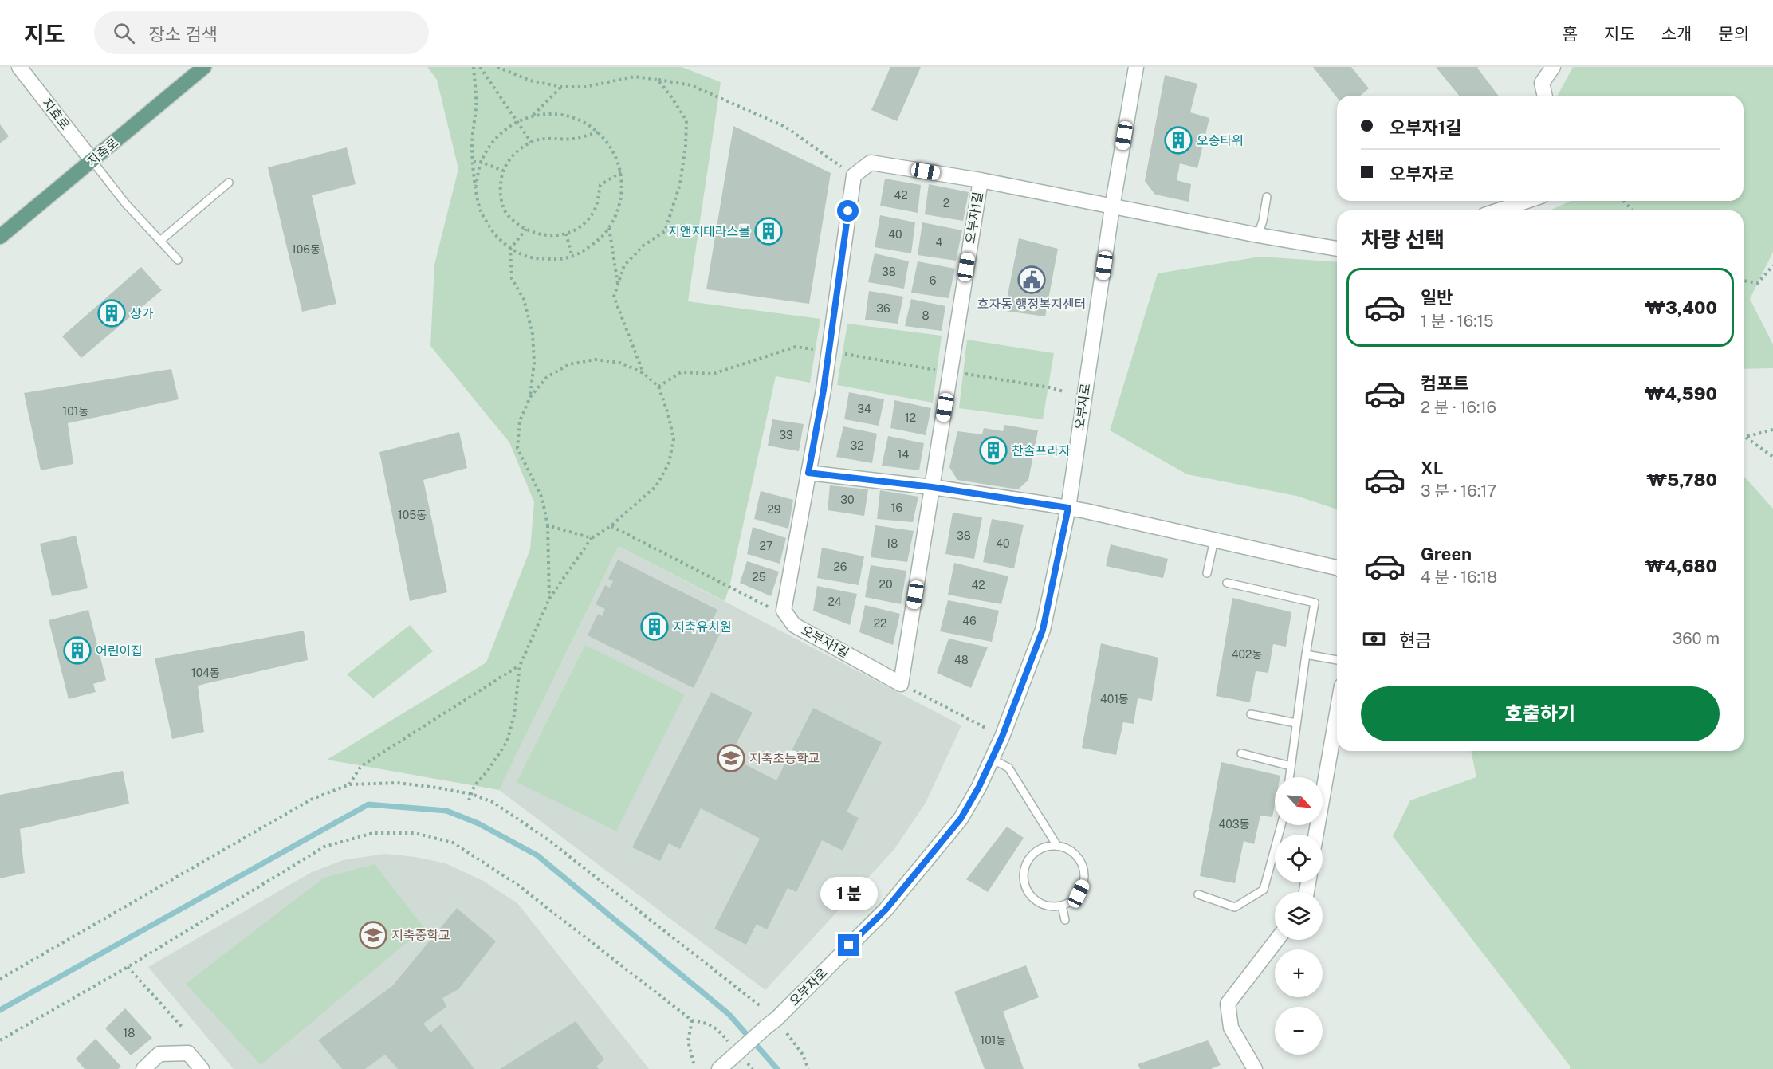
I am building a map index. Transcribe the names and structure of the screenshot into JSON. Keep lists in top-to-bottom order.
{
  "streets": {
    "main road": ["지축로"],
    "street": ["지효로", "오부자1길", "오부자로"]
  },
  "crossings": [
    ["지효로", "지축로"],
    ["오부자1길", "오부자로"]
  ],
  "places": {
    "building": [
      "오송타워",
      "지앤지테라스몰",
      "상가",
      "찬솔프라자",
      "지축유치원",
      "어린이집"
    ],
    "public building": ["효자동 행정복지센터"],
    "school or university": ["지축초등학교", "지축중학교"]
  },
  "house_numbers": [
    "42",
    "2",
    "40",
    "4",
    "106동",
    "38",
    "6",
    "36",
    "8",
    "34",
    "101동",
    "12",
    "33",
    "32",
    "14",
    "30",
    "16",
    "29",
    "105동",
    "38",
    "18",
    "40",
    "27",
    "26",
    "25",
    "20",
    "42",
    "24",
    "46",
    "22",
    "402동",
    "48",
    "104동",
    "401동",
    "403동",
    "18",
    "101동"
  ],
  "north": "bottom right",
  "page": {
    "header": "지도",
    "search": "장소 검색",
    "nav": [
      "홈",
      "지도",
      "소개",
      "문의"
    ],
    "banner": ["오부자1길", "오부자로"],
    "heading": "차량 선택",
    "list": [
      {
        "name": "일반",
        "note": "1 분 · 16:15",
        "value": "₩3,400"
      },
      {
        "name": "컴포트",
        "note": "2 분 · 16:16",
        "value": "₩4,590"
      },
      {
        "name": "XL",
        "note": "3 분 · 16:17",
        "value": "₩5,780"
      },
      {
        "name": "Green",
        "note": "4 분 · 16:18",
        "value": "₩4,680"
      }
    ],
    "pay": ["현금", "360 m"],
    "buttons": "호출하기",
    "map_buttons": ["+", "−"],
    "bubble": "1 분"
  }
}
